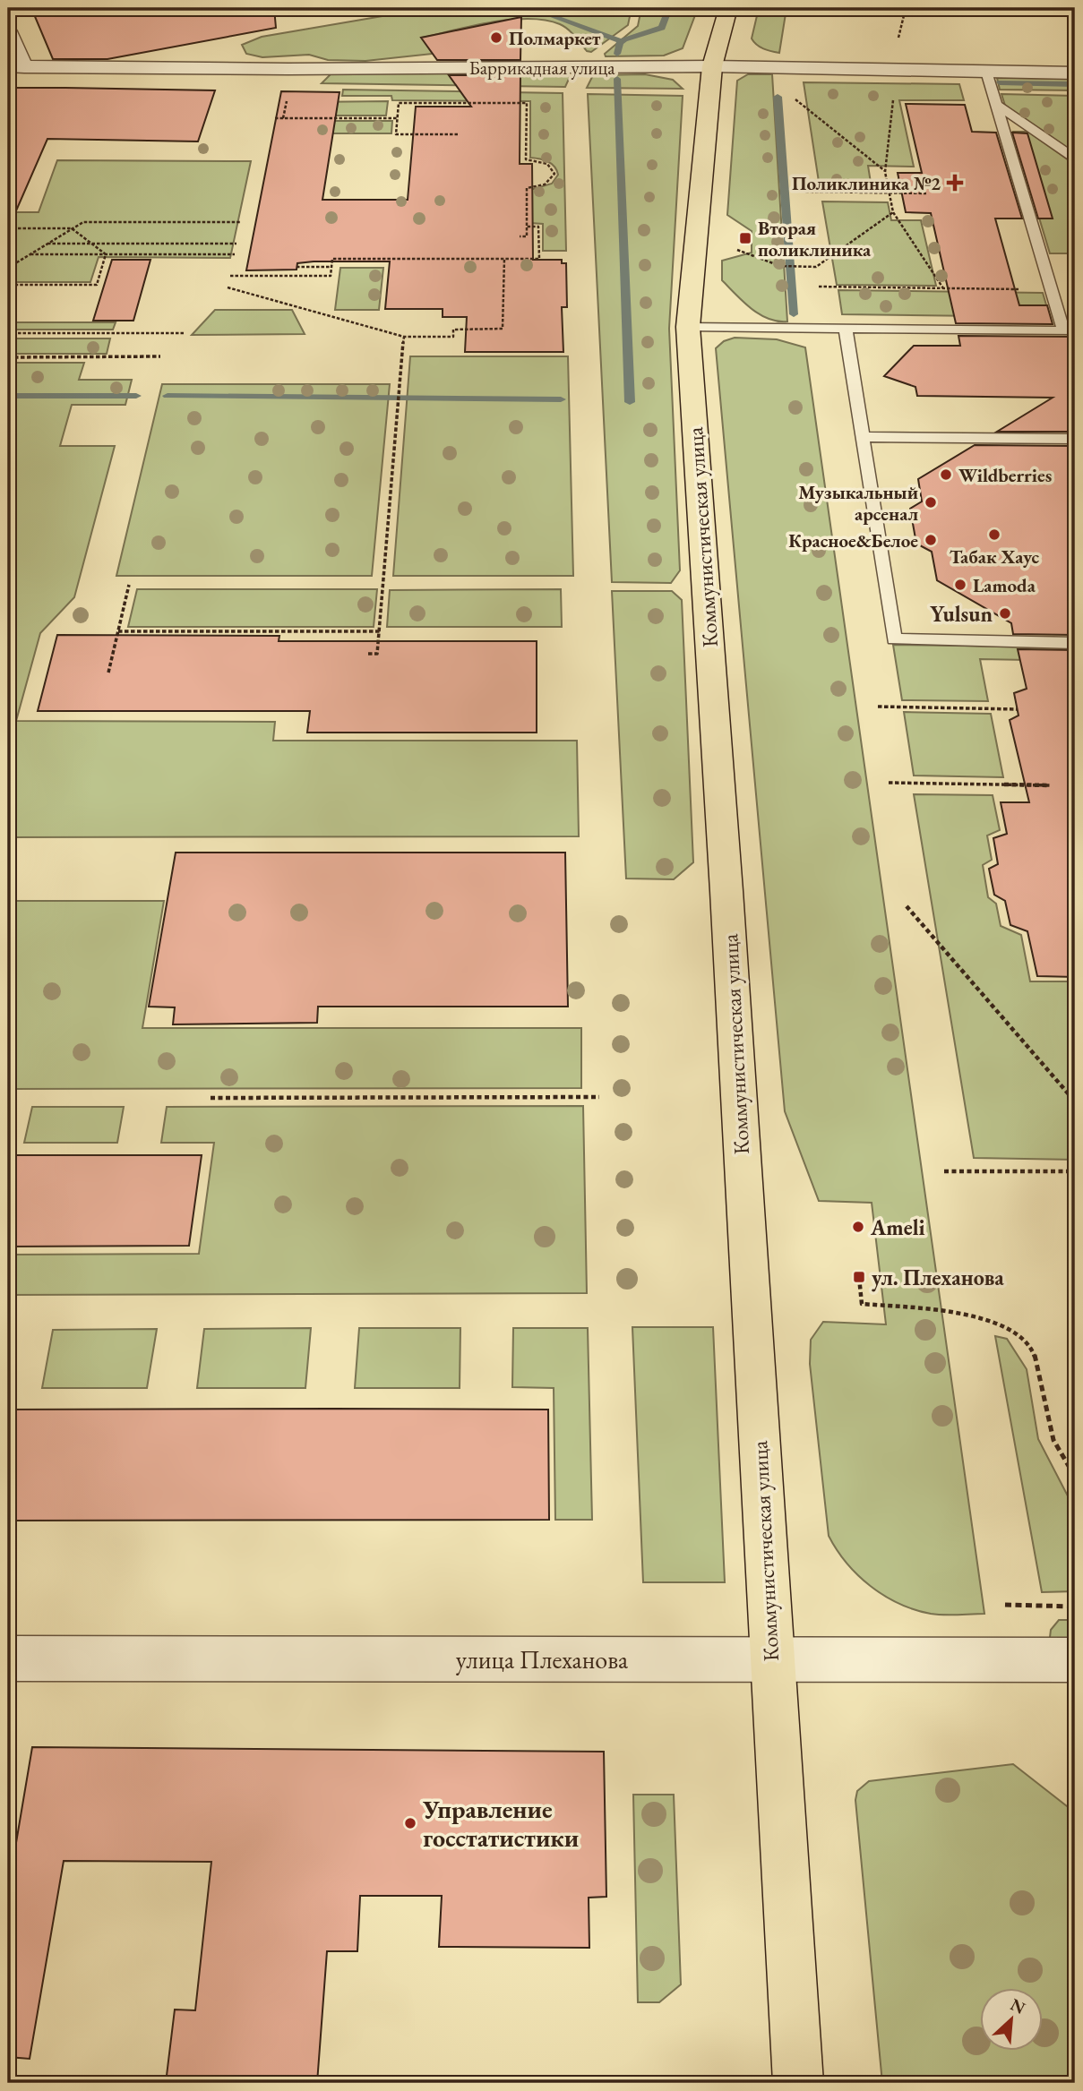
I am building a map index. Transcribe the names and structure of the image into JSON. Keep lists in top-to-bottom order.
{
  "streets": {
    "main road": ["Коммунистическая улица"],
    "street": ["Баррикадная улица", "улица Плеханова"]
  },
  "crossings": [
    ["Баррикадная улица", "Коммунистическая улица"],
    ["Коммунистическая улица", "улица Плеханова"]
  ],
  "places": {
    "other": [
      "Полмаркет",
      "Wildberries",
      "Музыкальный арсенал",
      "Табак Хаус",
      "Красное&Белое",
      "Lamoda",
      "Yulsun",
      "Ameli",
      "Управление госстатистики"
    ],
    "health": ["Поликлиника №2"],
    "transit": ["Вторая поликлиника", "ул. Плеханова"]
  },
  "north": "top right"
}
